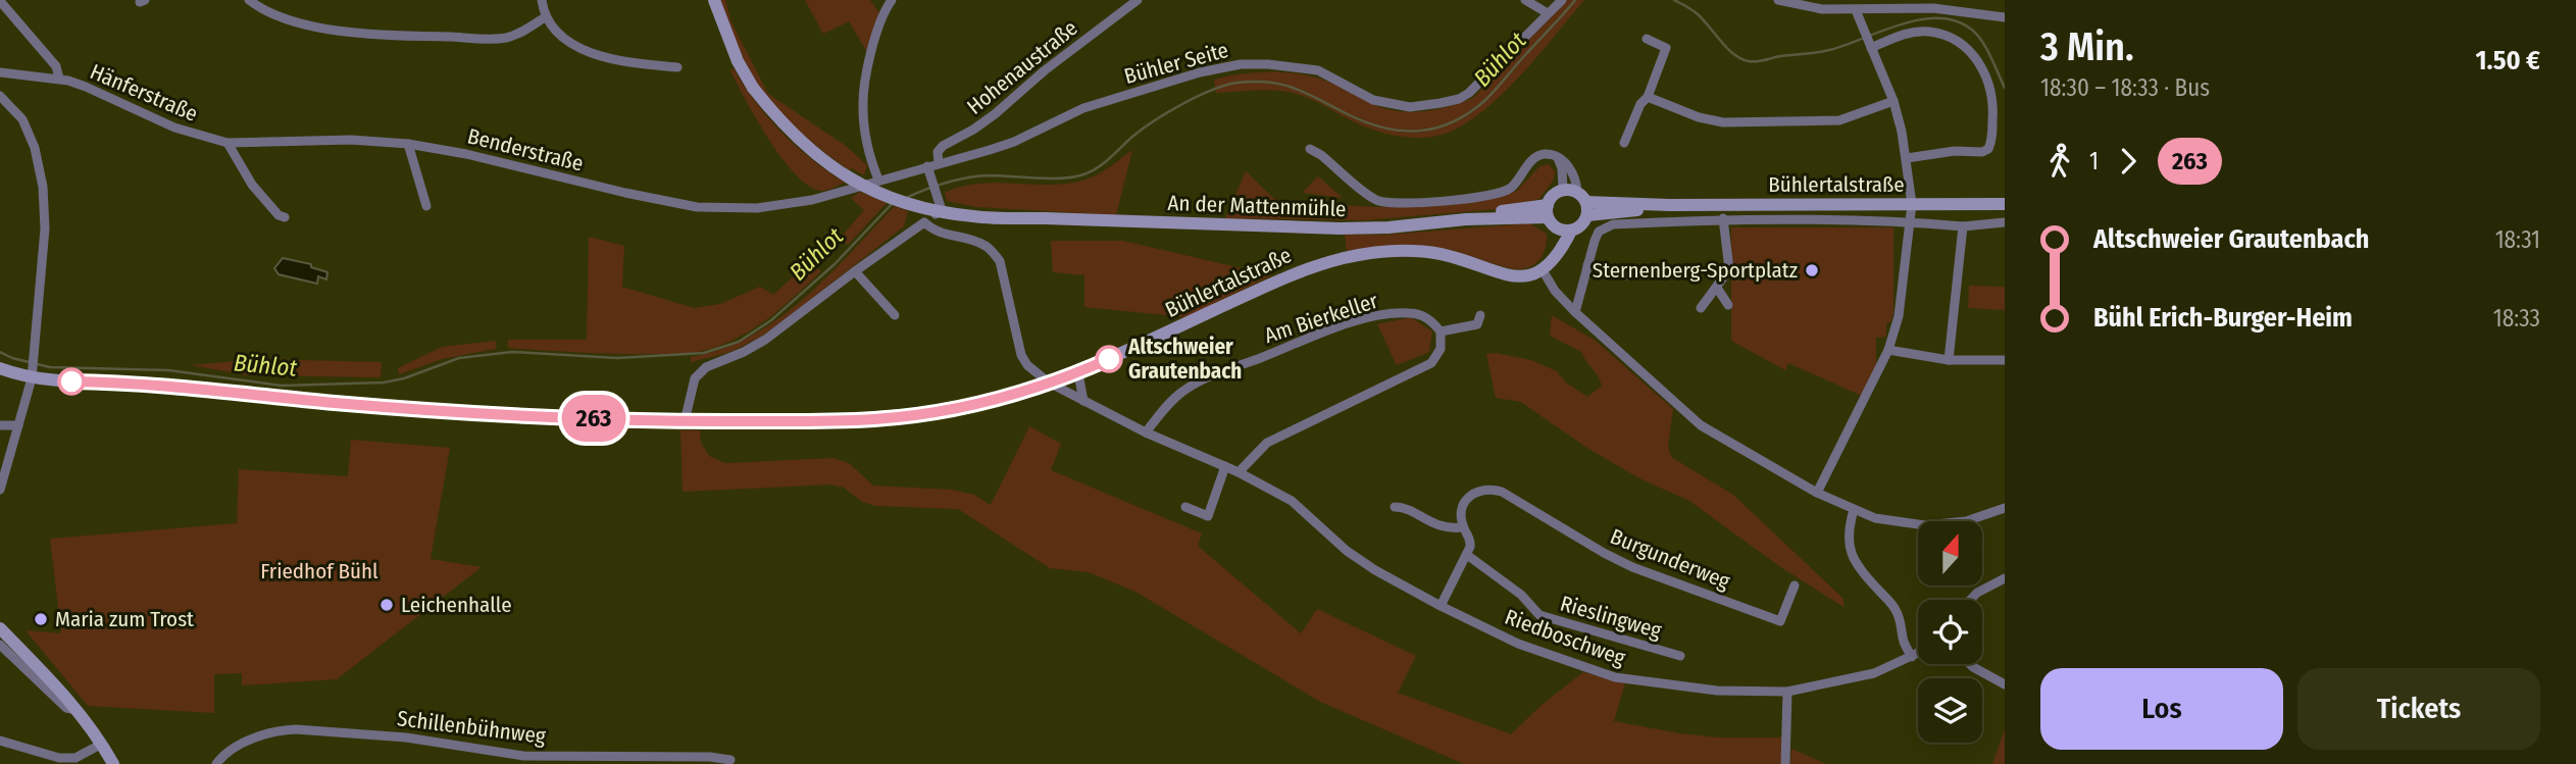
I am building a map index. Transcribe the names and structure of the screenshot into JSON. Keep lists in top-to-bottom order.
{
  "streets": {
    "street": [
      "Bühler Seite",
      "Hohenaustraße",
      "Hänferstraße",
      "Benderstraße",
      "Bühlertalstraße",
      "An der Mattenmühle",
      "Am Bierkeller",
      "Burgunderweg",
      "Rieslingweg",
      "Riedboschweg",
      "Schillenbühnweg"
    ]
  },
  "crossings": [
    ["Bühler Seite", "Hohenaustraße"],
    ["Bühler Seite", "Benderstraße"],
    ["Hänferstraße", "Benderstraße"],
    ["Bühlertalstraße", "An der Mattenmühle"],
    ["Bühlertalstraße", "Riedboschweg"],
    ["Am Bierkeller", "Riedboschweg"],
    ["Burgunderweg", "Rieslingweg"]
  ],
  "water": ["Bühlot"],
  "parks": ["Friedhof Bühl"],
  "places": [
    "Sternenberg-Sportplatz",
    "Altschweier Grautenbach",
    "Leichenhalle",
    "Maria zum Trost"
  ],
  "lines": ["bus line 263"],
  "north": "top",
  "page": {
    "on_map": "263",
    "heading": ["3 Min.", "18:30 – 18:33 · Bus", "1.50 €"],
    "legs": ["1", "263"],
    "list": [
      {
        "name": "Altschweier Grautenbach",
        "value": "18:31"
      },
      {
        "name": "Bühl Erich-Burger-Heim",
        "value": "18:33"
      }
    ],
    "buttons": ["Los", "Tickets"]
  }
}
